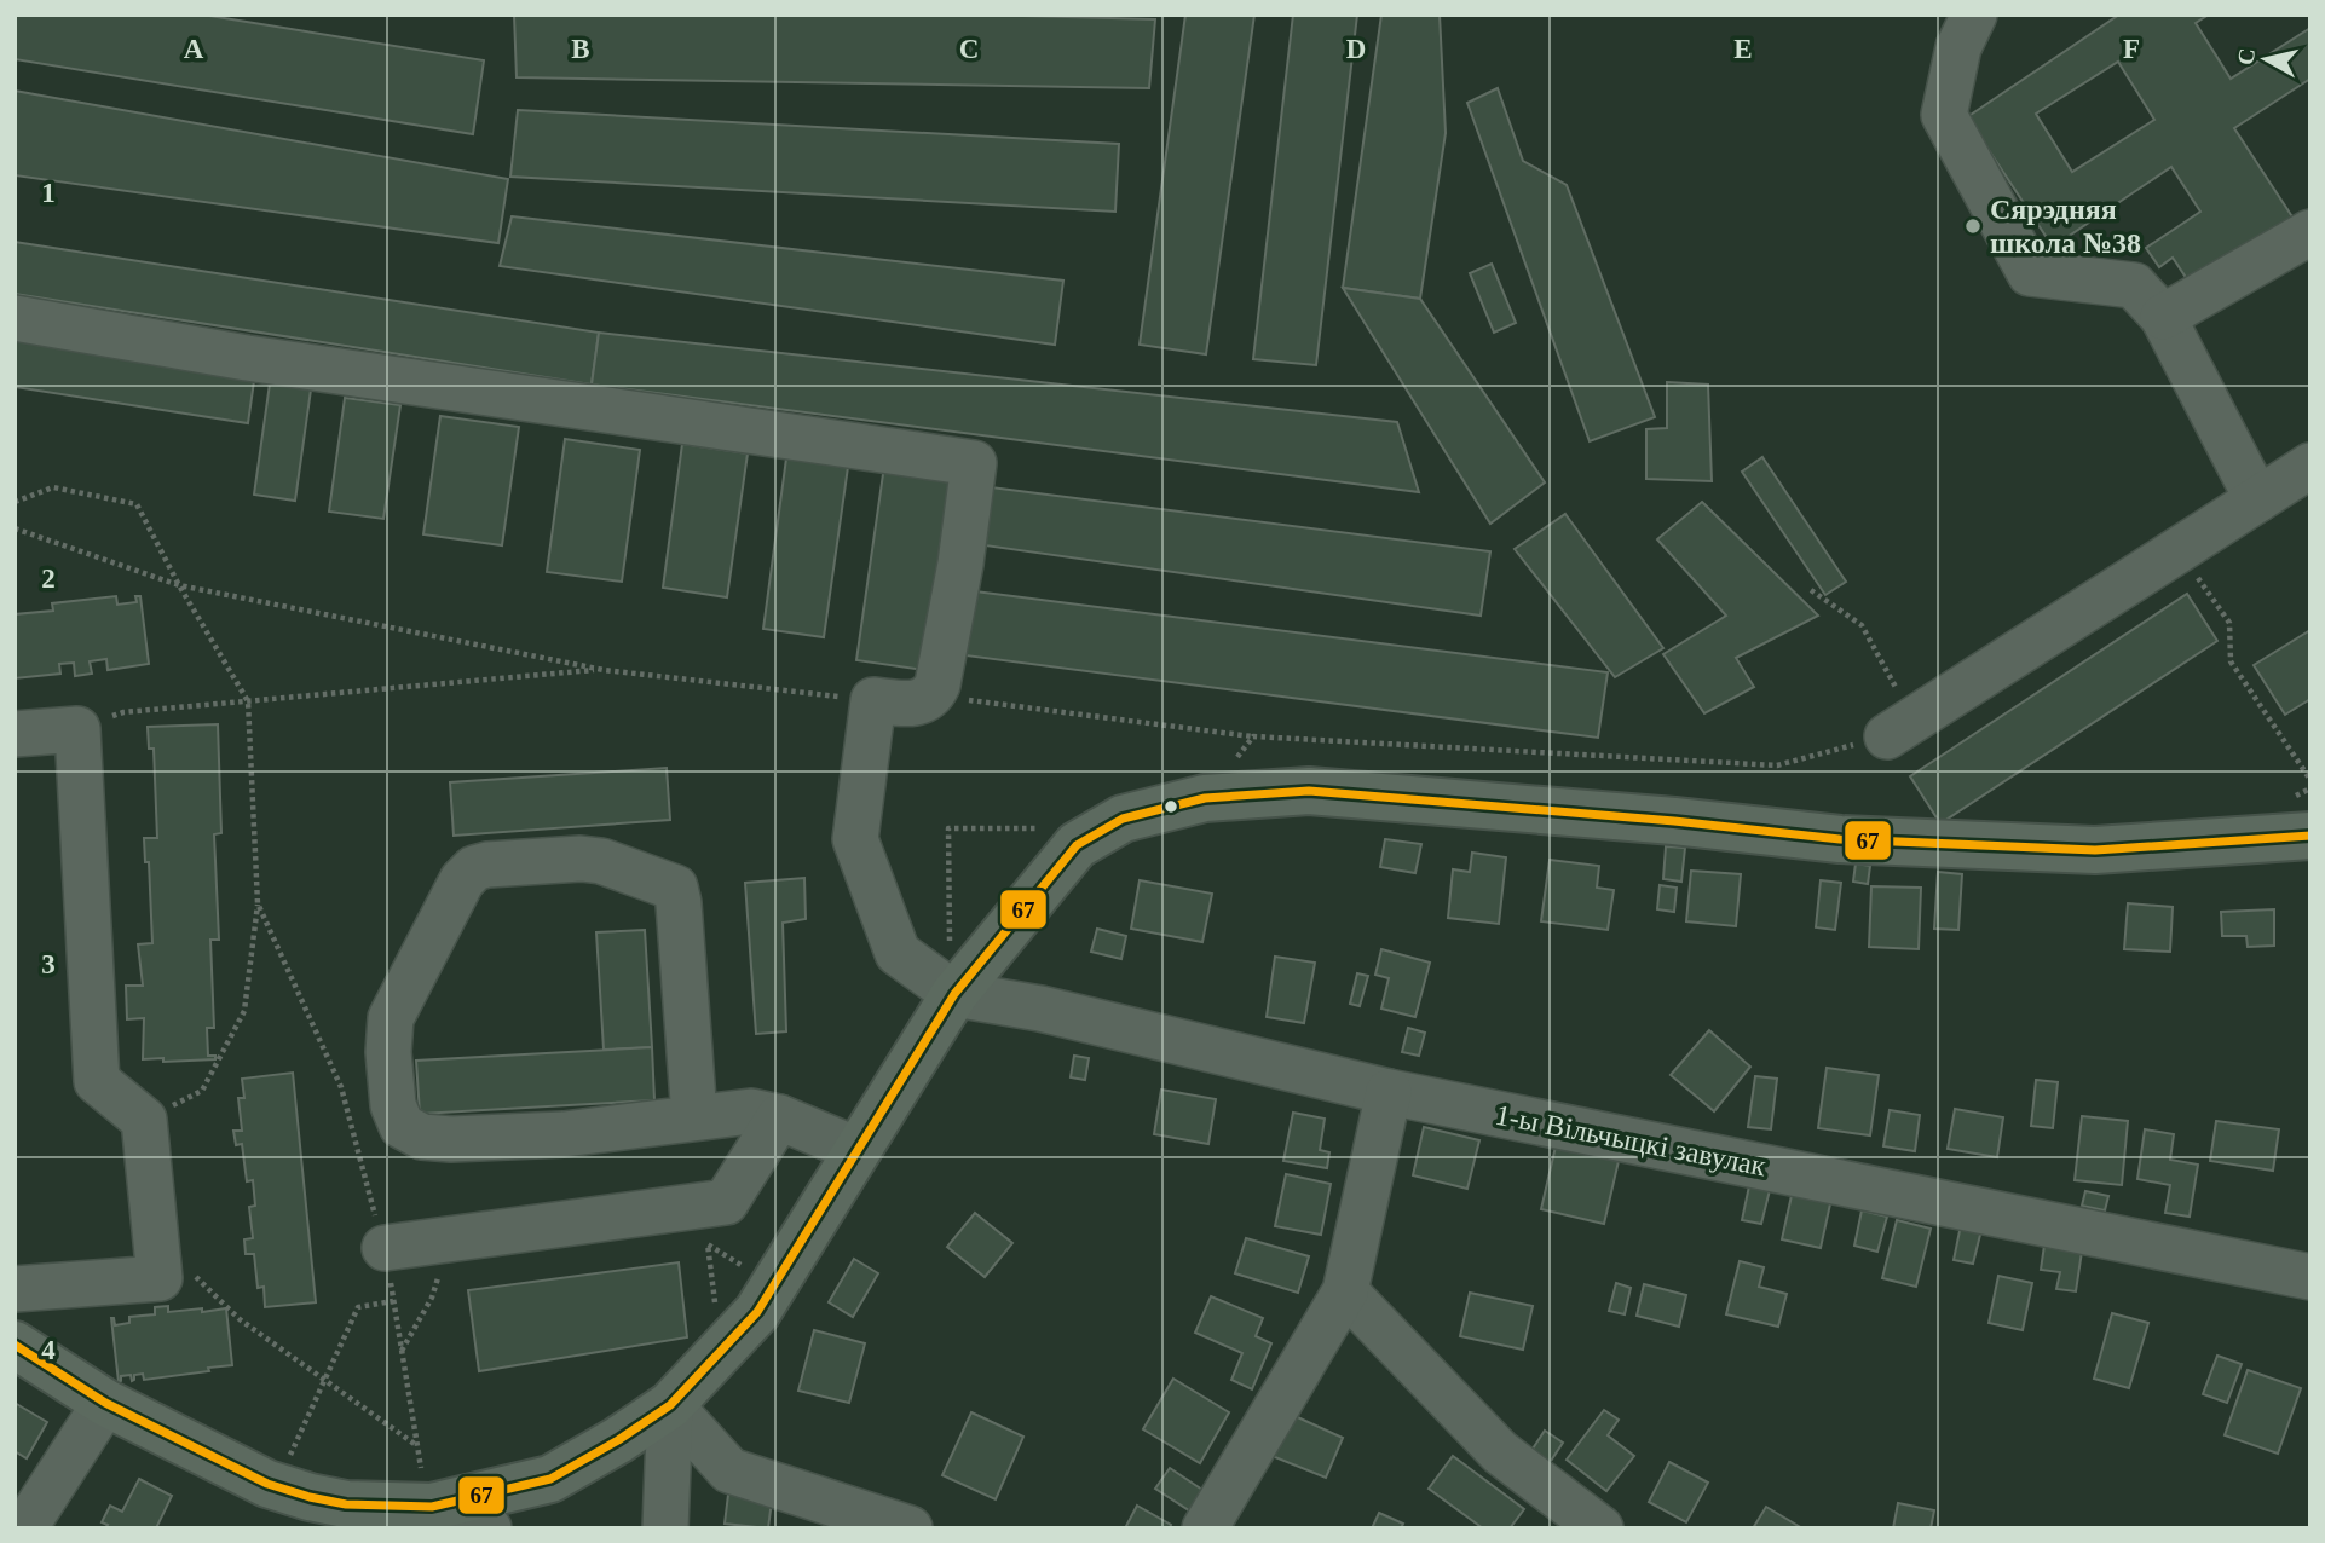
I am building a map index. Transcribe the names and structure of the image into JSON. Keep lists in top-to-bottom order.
{
  "streets": {
    "street": ["1-ы Вільчыцкі завулак"]
  },
  "places": ["Сярэдняя школа №38"],
  "lines": ["transit line 67"],
  "north": "left",
  "grid": {
    "columns": [
      "A",
      "B",
      "C",
      "D",
      "E",
      "F"
    ],
    "rows": [
      "1",
      "2",
      "3",
      "4"
    ]
  }
}
